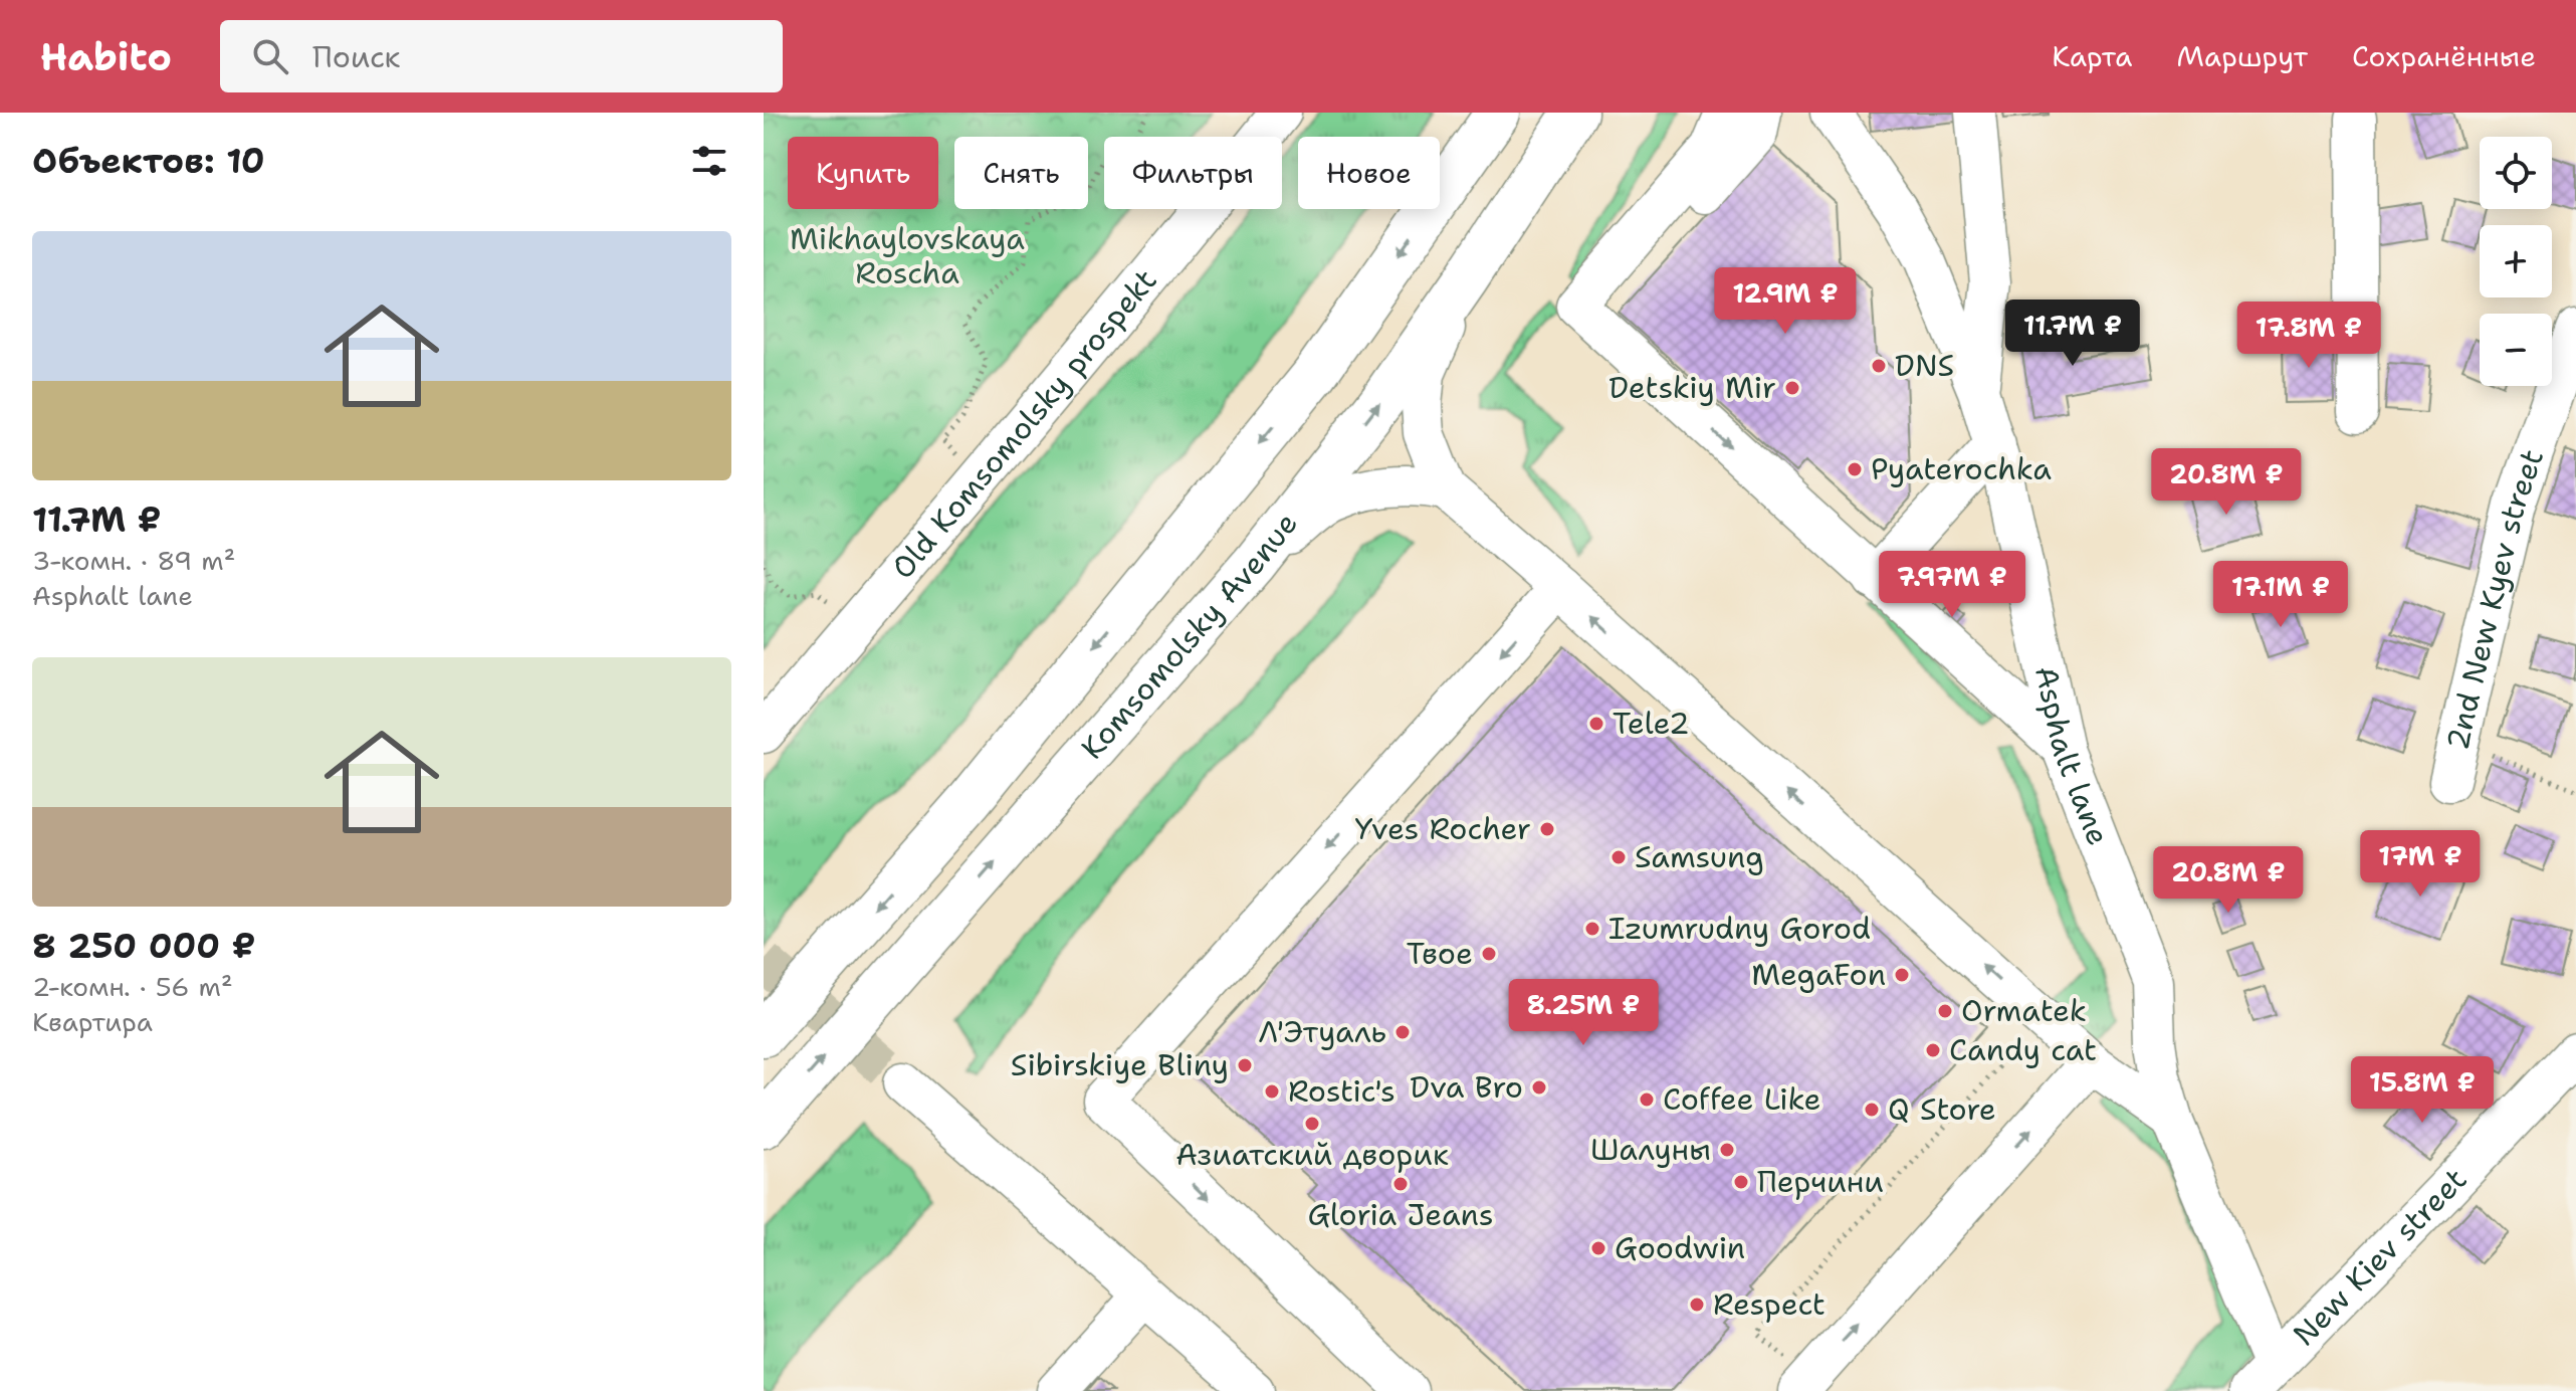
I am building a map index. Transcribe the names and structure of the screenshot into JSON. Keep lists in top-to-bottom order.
{
  "streets": {
    "main road": ["Komsomolsky Avenue"],
    "street": [
      "Old Komsomolsky prospekt",
      "2nd New Kyev street",
      "Asphalt lane",
      "New Kiev street"
    ]
  },
  "crossings": [
    ["Asphalt lane", "New Kiev street"]
  ],
  "parks": ["Mikhaylovskaya Roscha"],
  "places": [
    "DNS",
    "Detskiy Mir",
    "Pyaterochka",
    "Tele2",
    "Yves Rocher",
    "Samsung",
    "Izumrudny Gorod",
    "Твое",
    "MegaFon",
    "Ormatek",
    "Л'Этуаль",
    "Candy cat",
    "Sibirskiye Bliny",
    "Dva Bro",
    "Rostic's",
    "Coffee Like",
    "Q Store",
    "Азиатский дворик",
    "Шалуны",
    "Перчини",
    "Gloria Jeans",
    "Goodwin",
    "Respect"
  ],
  "page": {
    "header": "Habito",
    "search": "Поиск",
    "nav": ["Карта", "Маршрут", "Сохранённые"],
    "heading": "Объектов: 10",
    "map_buttons": ["+", "−"],
    "chip": [
      "Купить",
      "Снять",
      "Фильтры",
      "Новое"
    ],
    "list": [
      {
        "name": "11.7M ₽",
        "note": "3-комн. · 89 m² · Asphalt lane"
      },
      {
        "name": "8 250 000 ₽",
        "note": "2-комн. · 56 m² · Квартира"
      }
    ],
    "price": [
      "12.9M ₽",
      "11.7M ₽",
      "17.8M ₽",
      "20.8M ₽",
      "7.97M ₽",
      "17.1M ₽",
      "17M ₽",
      "20.8M ₽",
      "8.25M ₽",
      "15.8M ₽"
    ]
  }
}
